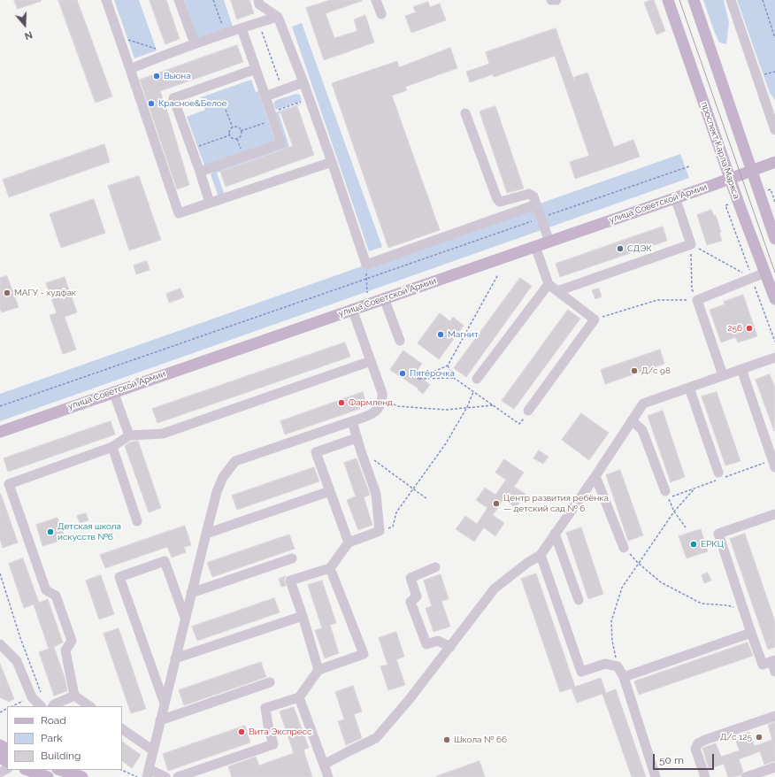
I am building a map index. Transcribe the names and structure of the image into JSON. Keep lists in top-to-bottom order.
{
  "streets": {
    "main road": ["проспект Карла Маркса", "улица Советской Армии"]
  },
  "crossings": [
    ["проспект Карла Маркса", "улица Советской Армии"]
  ],
  "places": [
    "Вьюна",
    "Красное&Белое",
    "СДЭК",
    "МАГУ - худфак",
    "256",
    "Магнит",
    "Д/с 98",
    "Пятёрочка",
    "Фармленд",
    "Центр развития ребёнка — детский сад № 6",
    "Детская школа искусств №6",
    "ЕРКЦ",
    "Вита Экспресс",
    "Д/с 125",
    "Школа № 66"
  ],
  "legend": ["Road", "Park", "Building"],
  "scale_bar": "50 m",
  "north": "bottom"
}
